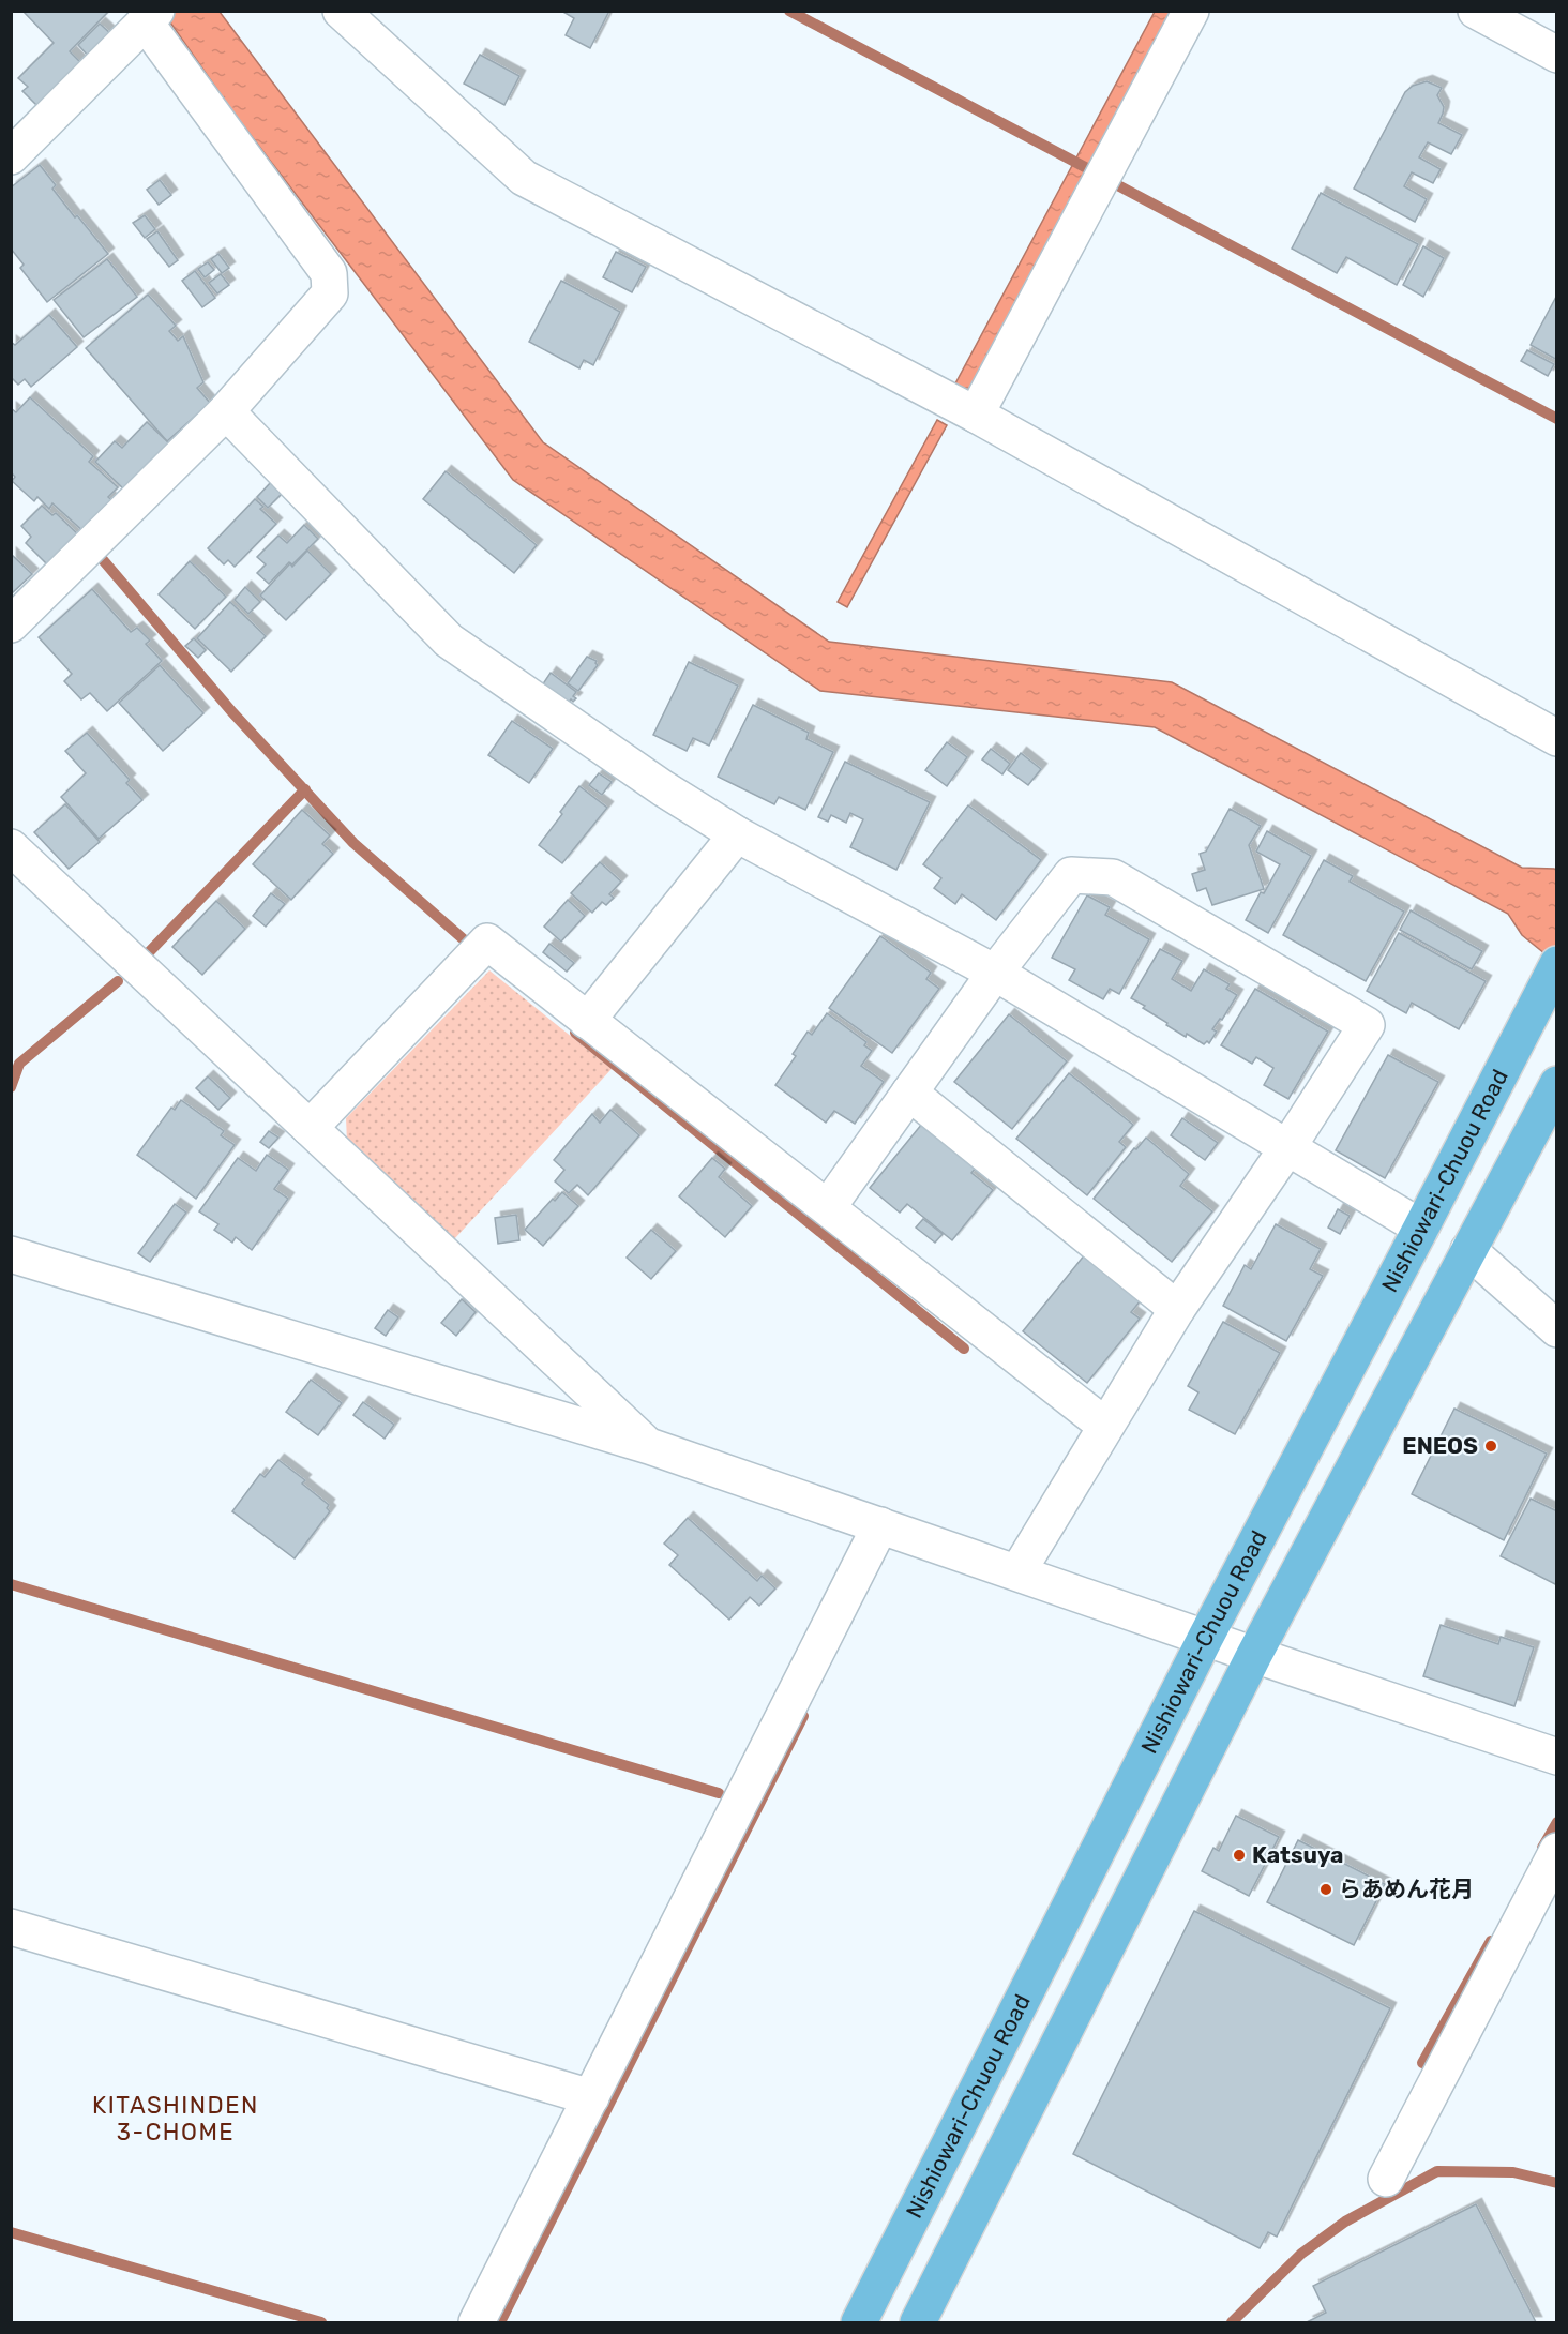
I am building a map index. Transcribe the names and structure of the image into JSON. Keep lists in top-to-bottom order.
{
  "streets": {
    "main road": ["Nishiowari-Chuou Road"]
  },
  "districts": ["KITASHINDEN 3-CHOME"],
  "places": ["ENEOS", "Katsuya", "らあめん花月"]
}
